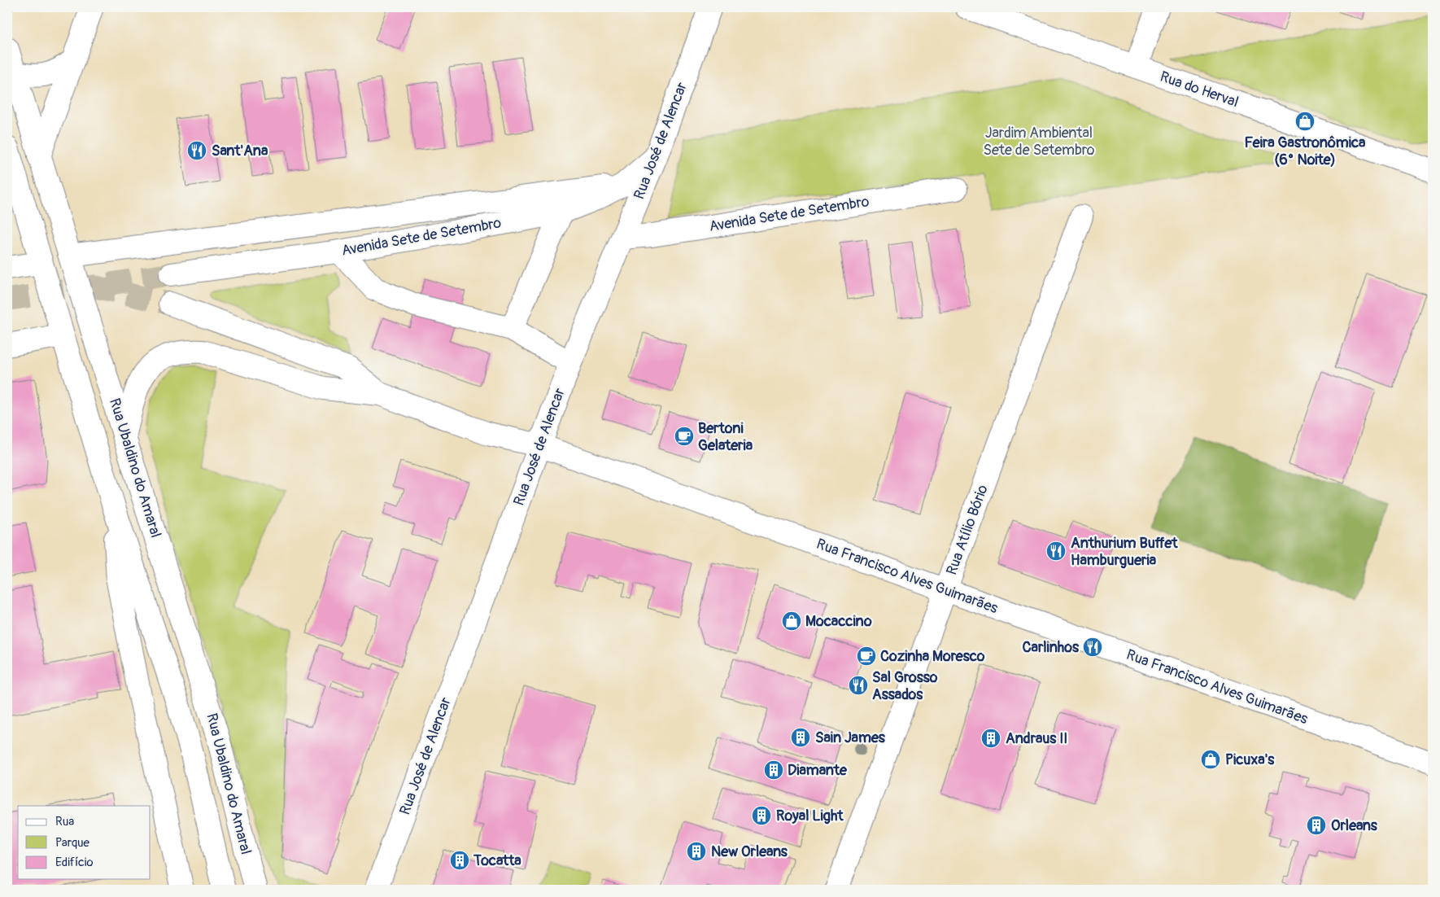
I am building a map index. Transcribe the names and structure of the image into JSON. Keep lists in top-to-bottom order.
{
  "streets": {
    "street": [
      "Rua do Herval",
      "Rua José de Alencar",
      "Avenida Sete de Setembro",
      "Rua Ubaldino do Amaral",
      "Rua Atílio Bório",
      "Rua Francisco Alves Guimarães"
    ]
  },
  "crossings": [
    ["Rua José de Alencar", "Avenida Sete de Setembro"],
    ["Rua José de Alencar", "Rua Francisco Alves Guimarães"],
    ["Rua Ubaldino do Amaral", "Rua Francisco Alves Guimarães"],
    ["Rua Atílio Bório", "Rua Francisco Alves Guimarães"]
  ],
  "parks": ["Jardim Ambiental Sete de Setembro"],
  "places": {
    "shop": ["Feira Gastronômica (6° Noite)", "Mocaccino", "Picuxa's"],
    "restaurant": [
      "Sant'Ana",
      "Anthurium Buffet Hamburgueria",
      "Carlinhos",
      "Sal Grosso Assados"
    ],
    "cafe": ["Bertoni Gelateria", "Cozinha Moresco"],
    "building": [
      "Sain James",
      "Andraus II",
      "Diamante",
      "Royal Light",
      "Orleans",
      "New Orleans",
      "Tocatta"
    ]
  },
  "legend": ["Rua", "Parque", "Edifício"]
}
